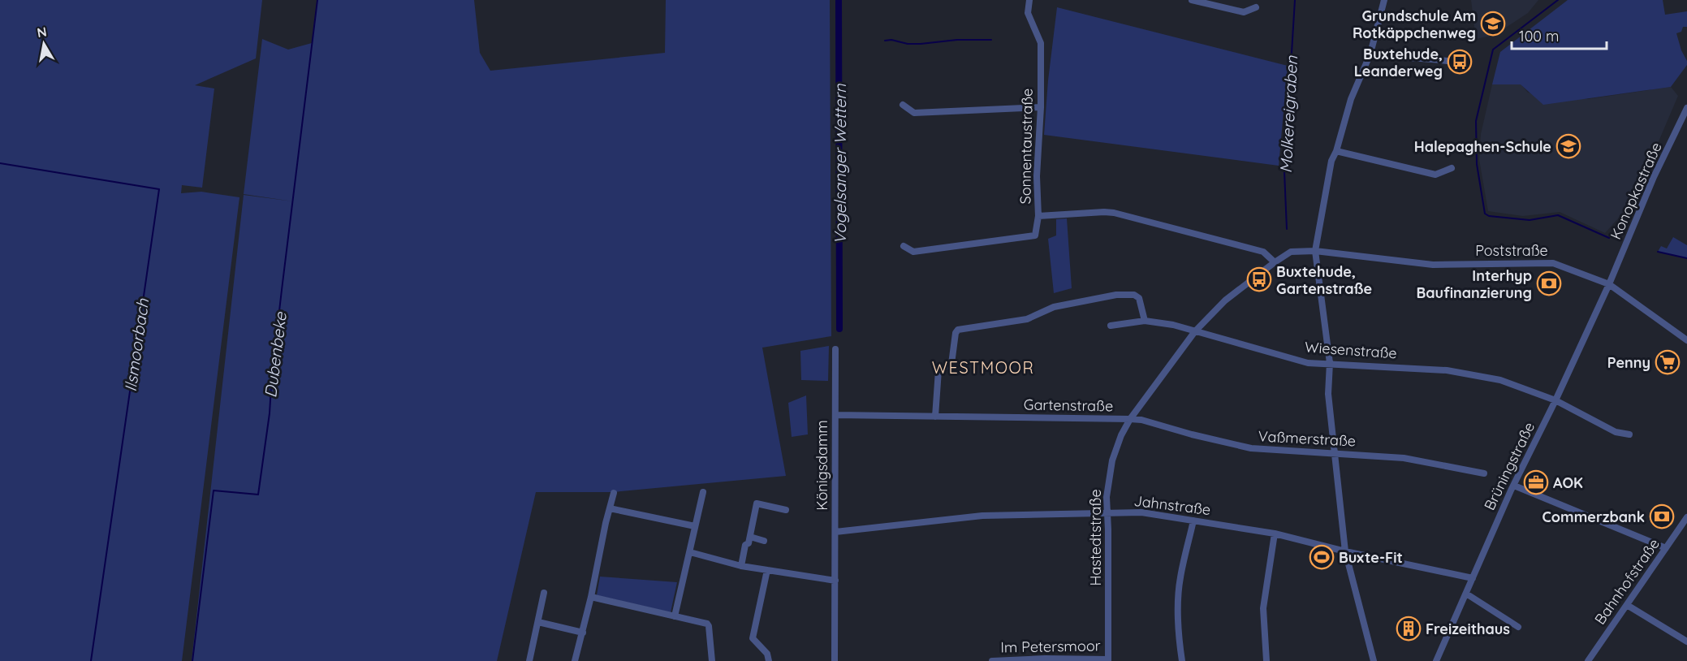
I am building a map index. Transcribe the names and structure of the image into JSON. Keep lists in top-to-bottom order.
{
  "streets": {
    "street": [
      "Sonnentaustraße",
      "Konopkastraße",
      "Poststraße",
      "Wiesenstraße",
      "Gartenstraße",
      "Vaßmerstraße",
      "Königsdamm",
      "Brüningstraße",
      "Jahnstraße",
      "Hastedtstraße",
      "Bahnhofstraße",
      "Im Petersmoor"
    ]
  },
  "crossings": [
    ["Sonnentaustraße", "Gartenstraße"],
    ["Konopkastraße", "Poststraße"],
    ["Konopkastraße", "Brüningstraße"],
    ["Poststraße", "Gartenstraße"],
    ["Poststraße", "Brüningstraße"],
    ["Wiesenstraße", "Gartenstraße"],
    ["Wiesenstraße", "Brüningstraße"],
    ["Gartenstraße", "Vaßmerstraße"],
    ["Gartenstraße", "Königsdamm"],
    ["Gartenstraße", "Hastedtstraße"],
    ["Vaßmerstraße", "Hastedtstraße"],
    ["Königsdamm", "Jahnstraße"],
    ["Brüningstraße", "Jahnstraße"],
    ["Jahnstraße", "Hastedtstraße"],
    ["Hastedtstraße", "Im Petersmoor"]
  ],
  "districts": ["WESTMOOR"],
  "water": [
    "Molkereigraben",
    "Vogelsanger Wettern",
    "Ilsmoorbach",
    "Dubenbeke"
  ],
  "places": {
    "school or university": ["Grundschule Am Rotkäppchenweg", "Halepaghen-Schule"],
    "bus stop": ["Buxtehude, Leanderweg", "Buxtehude, Gartenstraße"],
    "bank": ["Interhyp Baufinanzierung", "Commerzbank"],
    "supermarket": ["Penny"],
    "office": ["AOK"],
    "sports": ["Buxte-Fit"],
    "building": ["Freizeithaus"]
  },
  "scale_bar": "100 m",
  "north": "top"
}
